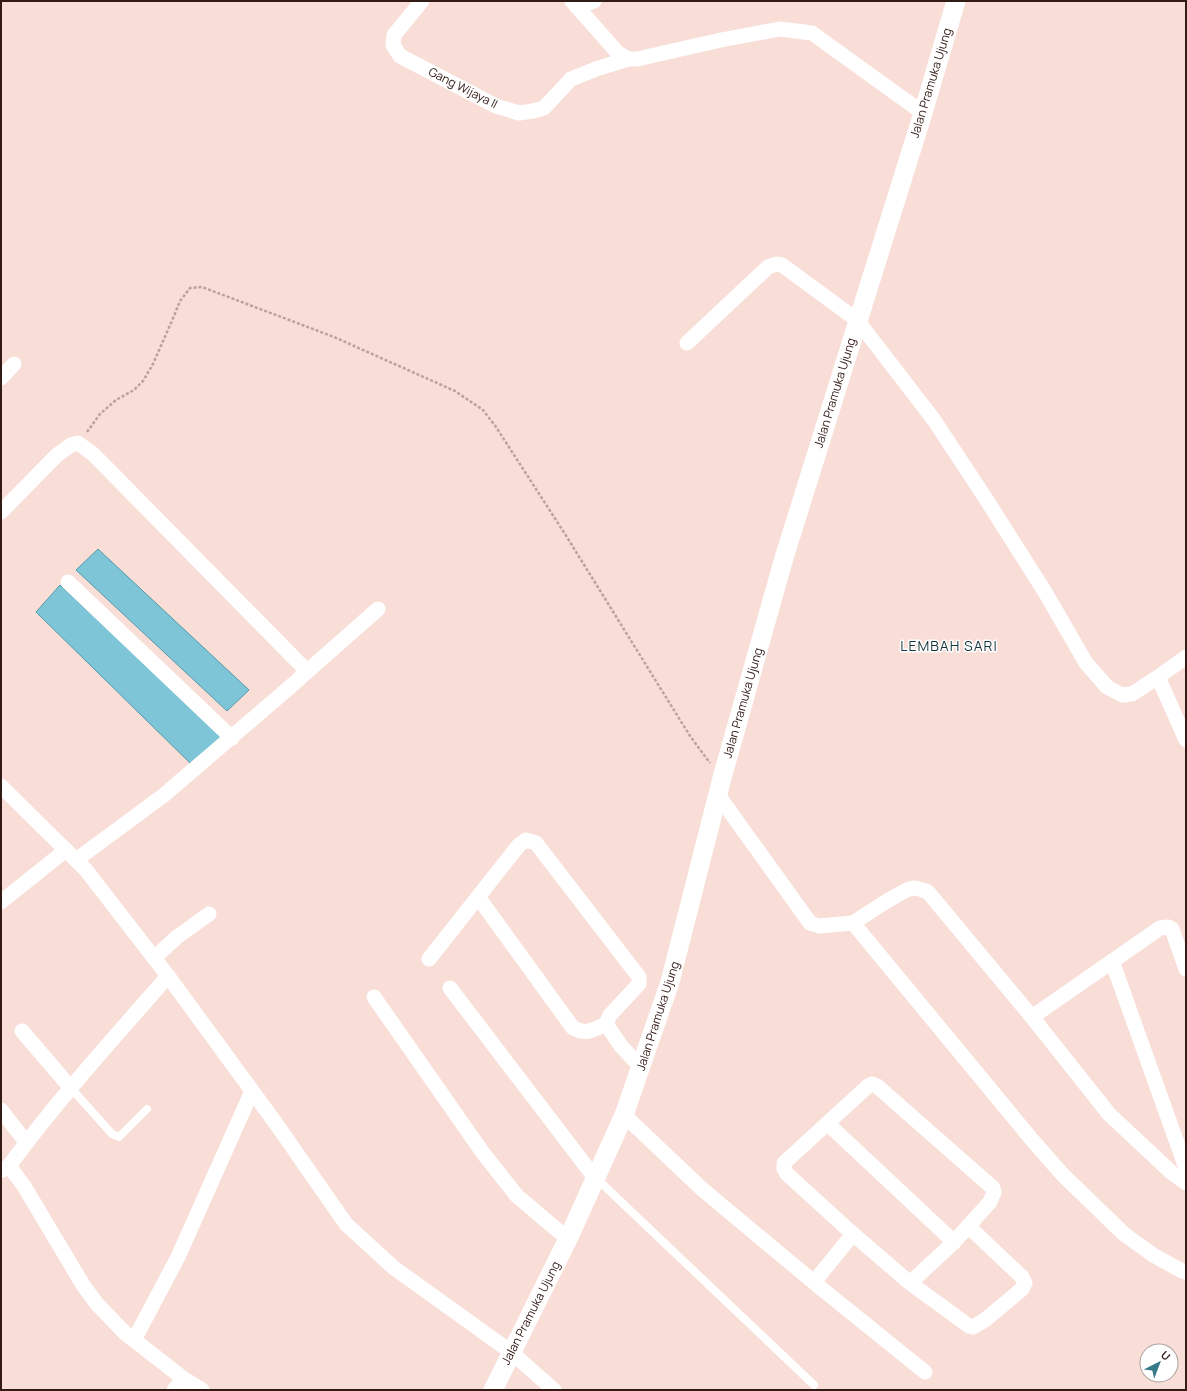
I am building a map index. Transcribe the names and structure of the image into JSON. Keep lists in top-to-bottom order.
{
  "streets": {
    "street": ["Jalan Pramuka Ujung", "Gang Wijaya II"]
  },
  "crossings": [
    ["Jalan Pramuka Ujung", "Gang Wijaya II"]
  ],
  "districts": ["LEMBAH SARI"],
  "north": "top right"
}
